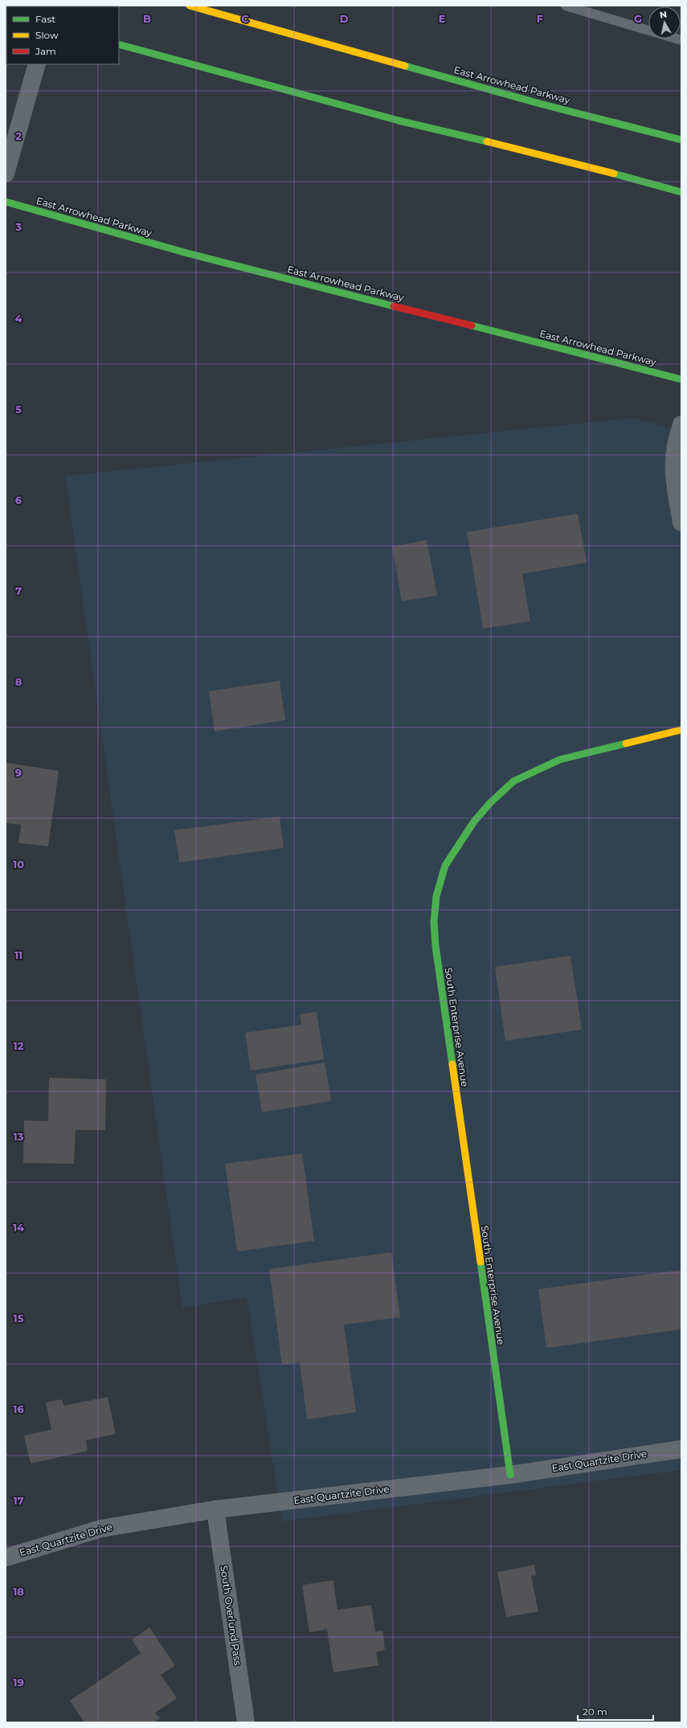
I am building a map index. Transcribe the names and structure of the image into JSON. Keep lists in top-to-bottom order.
{
  "streets": {
    "street": [
      "East Arrowhead Parkway",
      "South Enterprise Avenue",
      "East Quartzite Drive",
      "South Overlund Pass"
    ]
  },
  "crossings": [
    ["South Enterprise Avenue", "East Quartzite Drive"],
    ["East Quartzite Drive", "South Overlund Pass"]
  ],
  "legend": ["Fast", "Slow", "Jam"],
  "scale_bar": "20 m",
  "north": "top",
  "grid": {
    "columns": [
      "B",
      "C",
      "D",
      "E",
      "F",
      "G"
    ],
    "rows": [
      "2",
      "3",
      "4",
      "5",
      "6",
      "7",
      "8",
      "9",
      "10",
      "11",
      "12",
      "13",
      "14",
      "15",
      "16",
      "17",
      "18",
      "19"
    ]
  }
}
